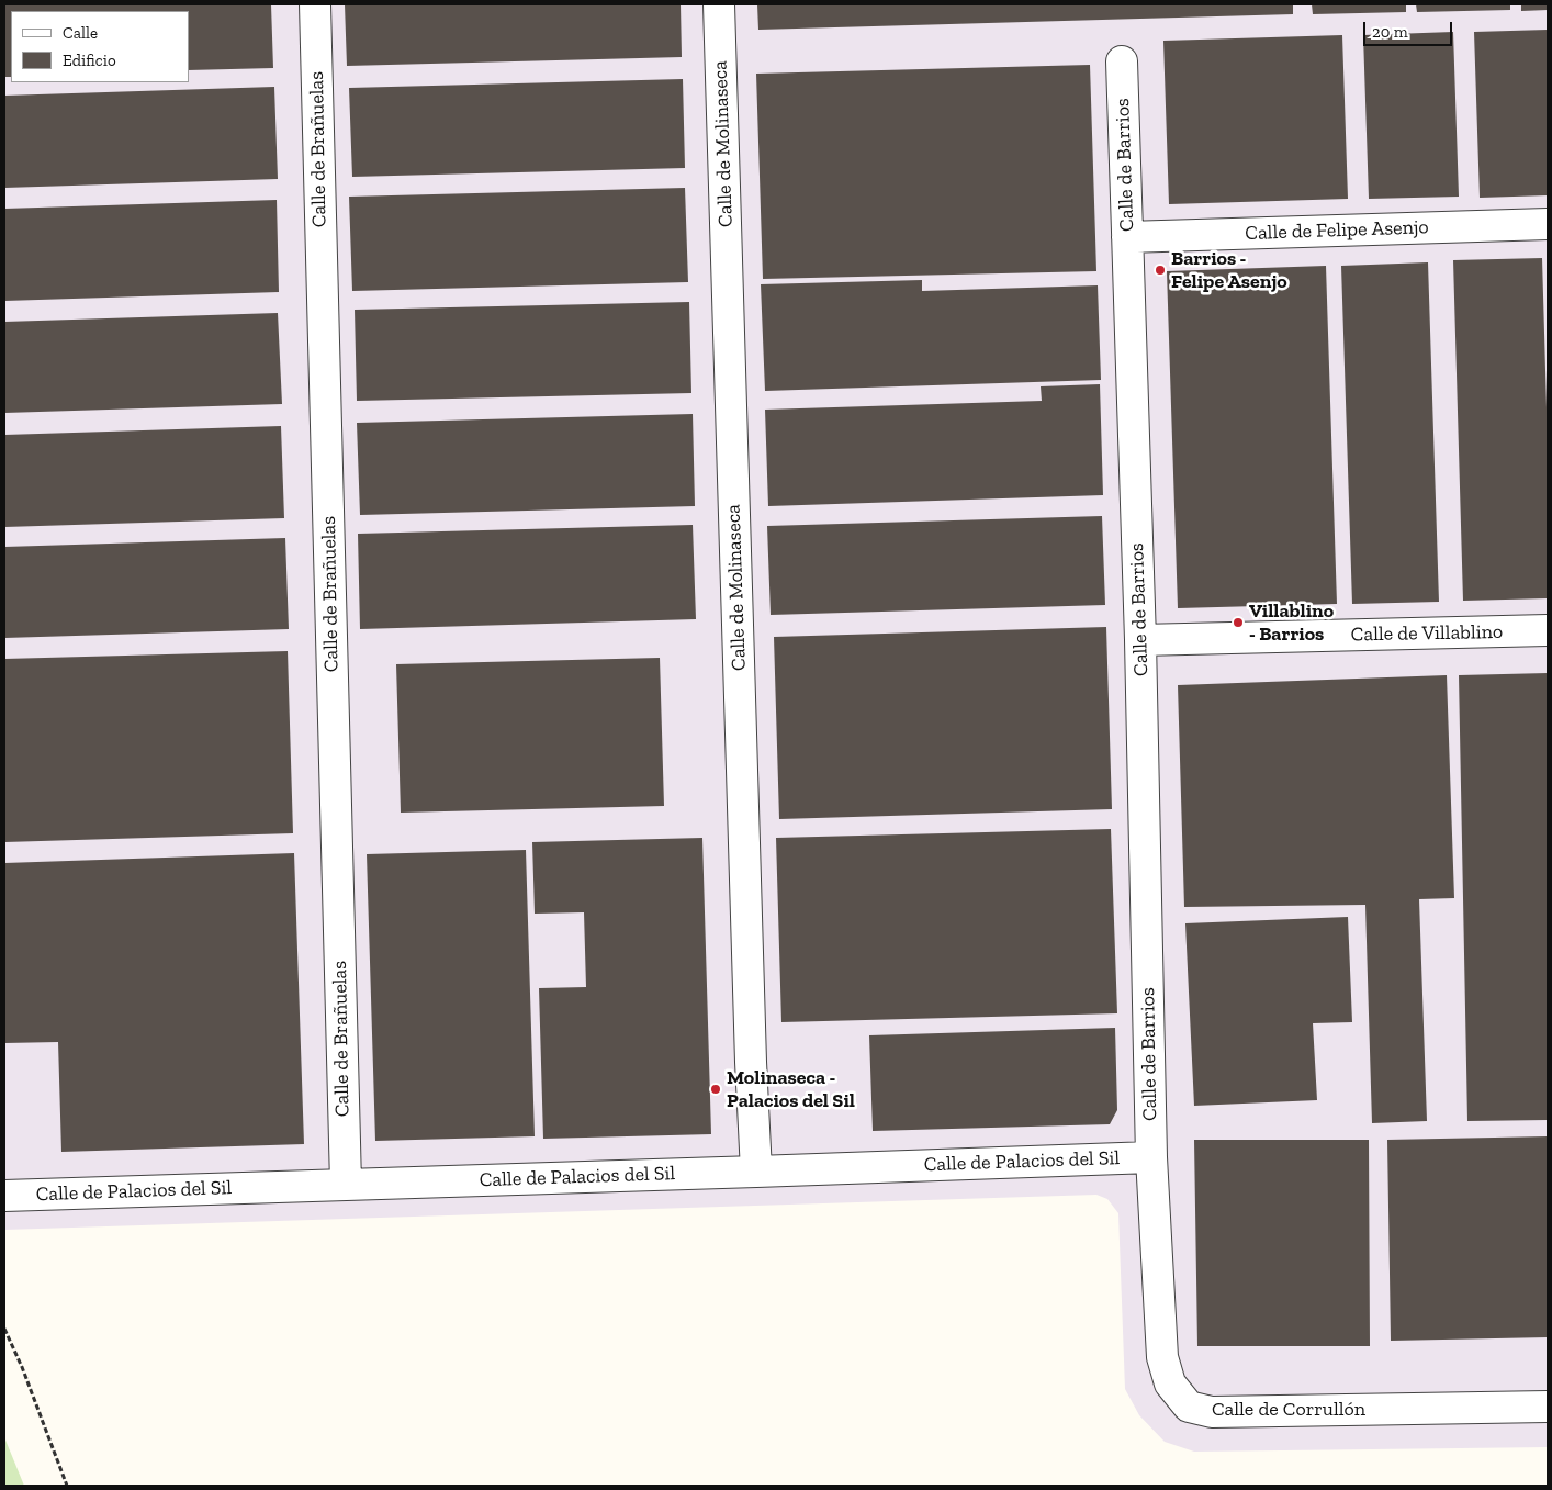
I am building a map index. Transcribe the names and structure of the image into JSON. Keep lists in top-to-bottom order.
{
  "streets": {
    "street": [
      "Calle de Molinaseca",
      "Calle de Brañuelas",
      "Calle de Barrios",
      "Calle de Felipe Asenjo",
      "Calle de Villablino",
      "Calle de Palacios del Sil",
      "Calle de Corrullón"
    ]
  },
  "crossings": [
    ["Calle de Molinaseca", "Calle de Palacios del Sil"],
    ["Calle de Brañuelas", "Calle de Palacios del Sil"],
    ["Calle de Barrios", "Calle de Felipe Asenjo"],
    ["Calle de Barrios", "Calle de Villablino"],
    ["Calle de Barrios", "Calle de Palacios del Sil"],
    ["Calle de Barrios", "Calle de Corrullón"],
    ["Calle de Palacios del Sil", "Calle de Corrullón"]
  ],
  "places": ["Barrios - Felipe Asenjo", "Villablino - Barrios", "Molinaseca - Palacios del Sil"],
  "legend": ["Calle", "Edificio"],
  "scale_bar": "20 m"
}
